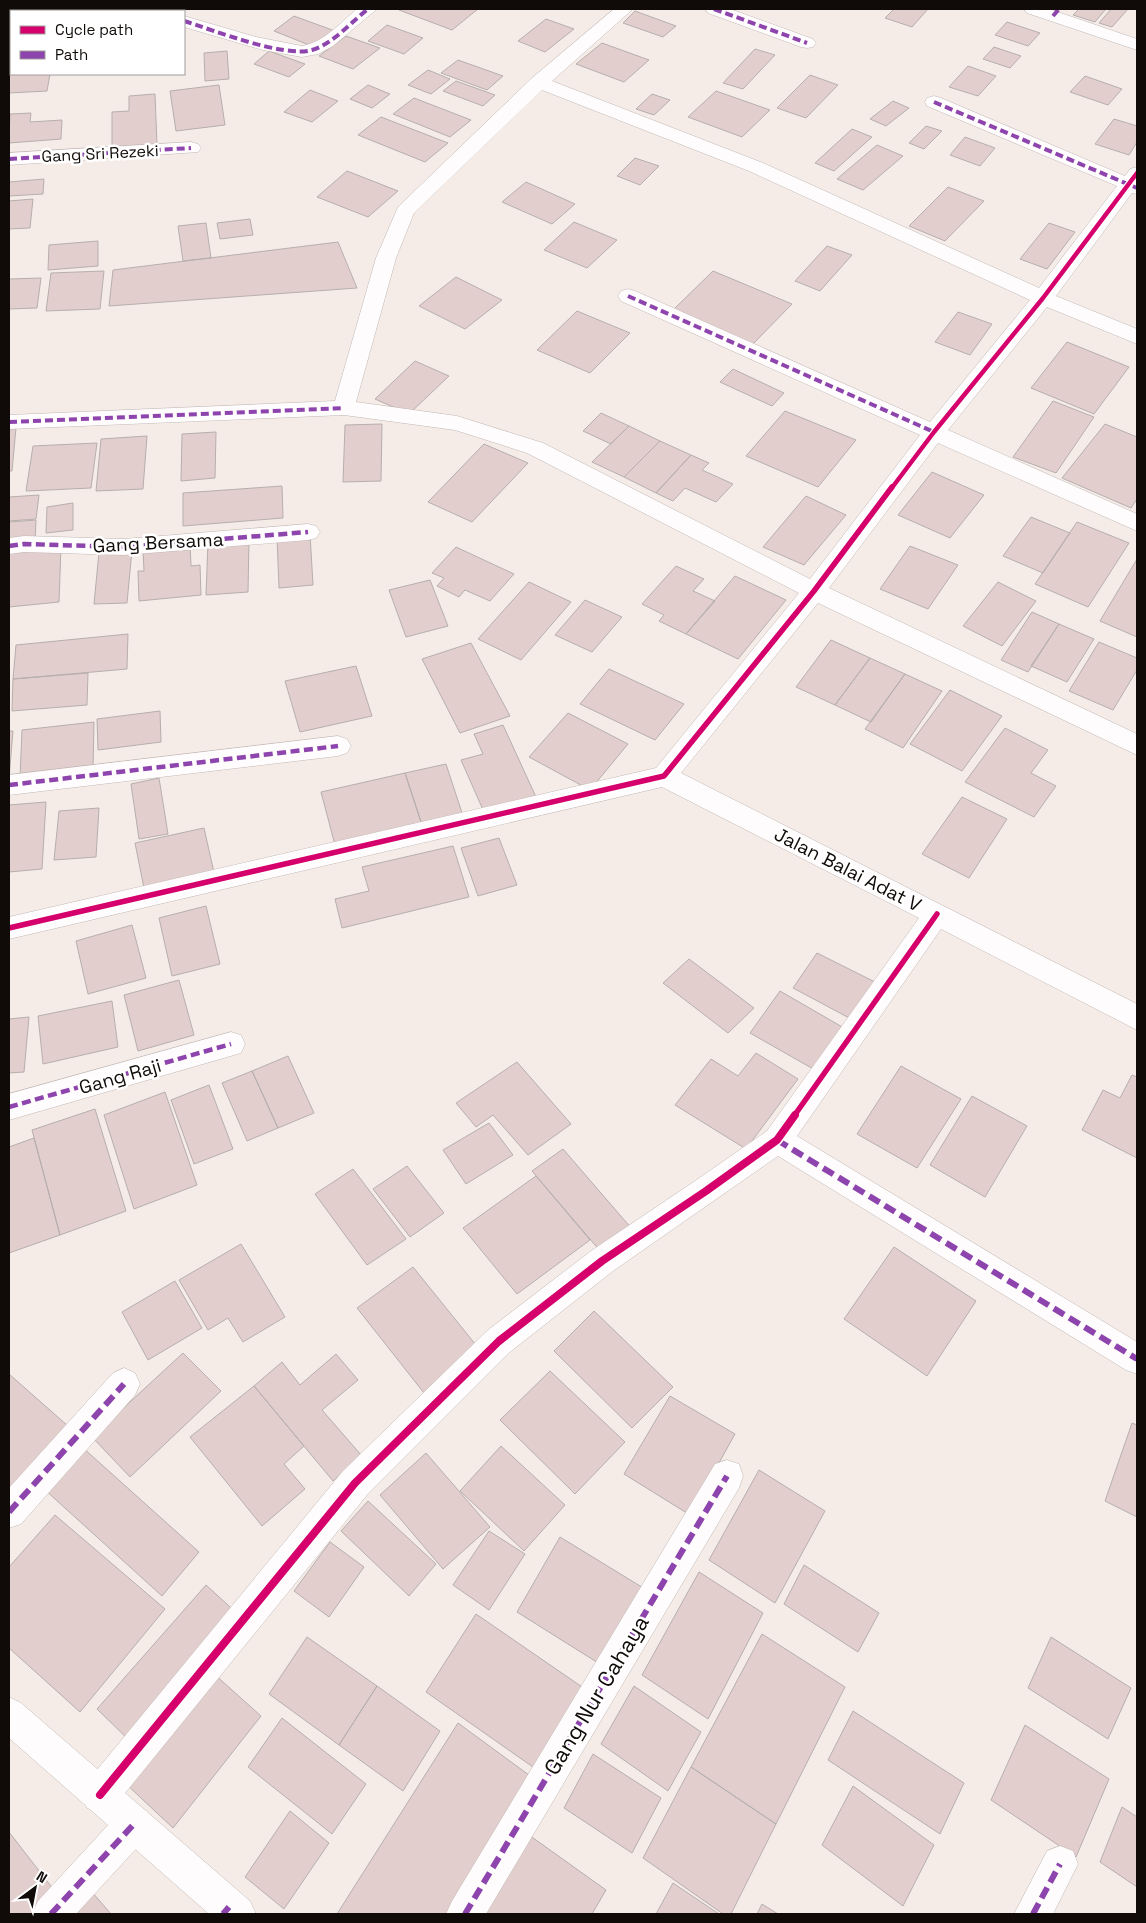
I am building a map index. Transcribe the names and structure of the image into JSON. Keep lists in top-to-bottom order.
{
  "streets": {
    "street": [
      "Gang Sri Rezeki",
      "Gang Bersama",
      "Jalan Balai Adat V",
      "Gang Raji",
      "Gang Nur Cahaya"
    ]
  },
  "legend": ["Cycle path", "Path"],
  "north": "top right"
}
